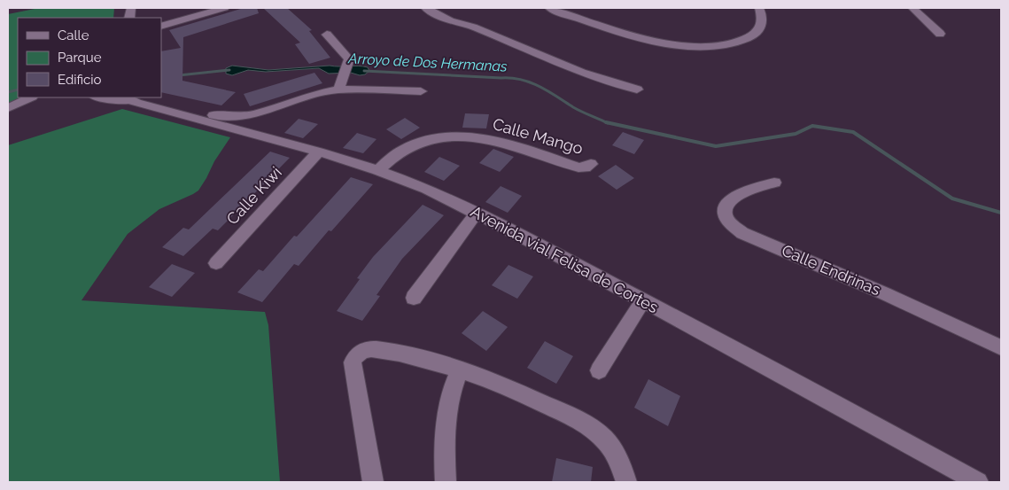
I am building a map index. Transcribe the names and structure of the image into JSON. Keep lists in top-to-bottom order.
{
  "streets": {
    "street": [
      "Calle Mango",
      "Calle Kiwi",
      "Avenida vial Felisa de Cortes",
      "Calle Endrinas"
    ]
  },
  "crossings": [
    ["Calle Mango", "Avenida vial Felisa de Cortes"],
    ["Calle Kiwi", "Avenida vial Felisa de Cortes"]
  ],
  "water": ["Arroyo de Dos Hermanas"],
  "legend": ["Calle", "Parque", "Edificio"]
}
